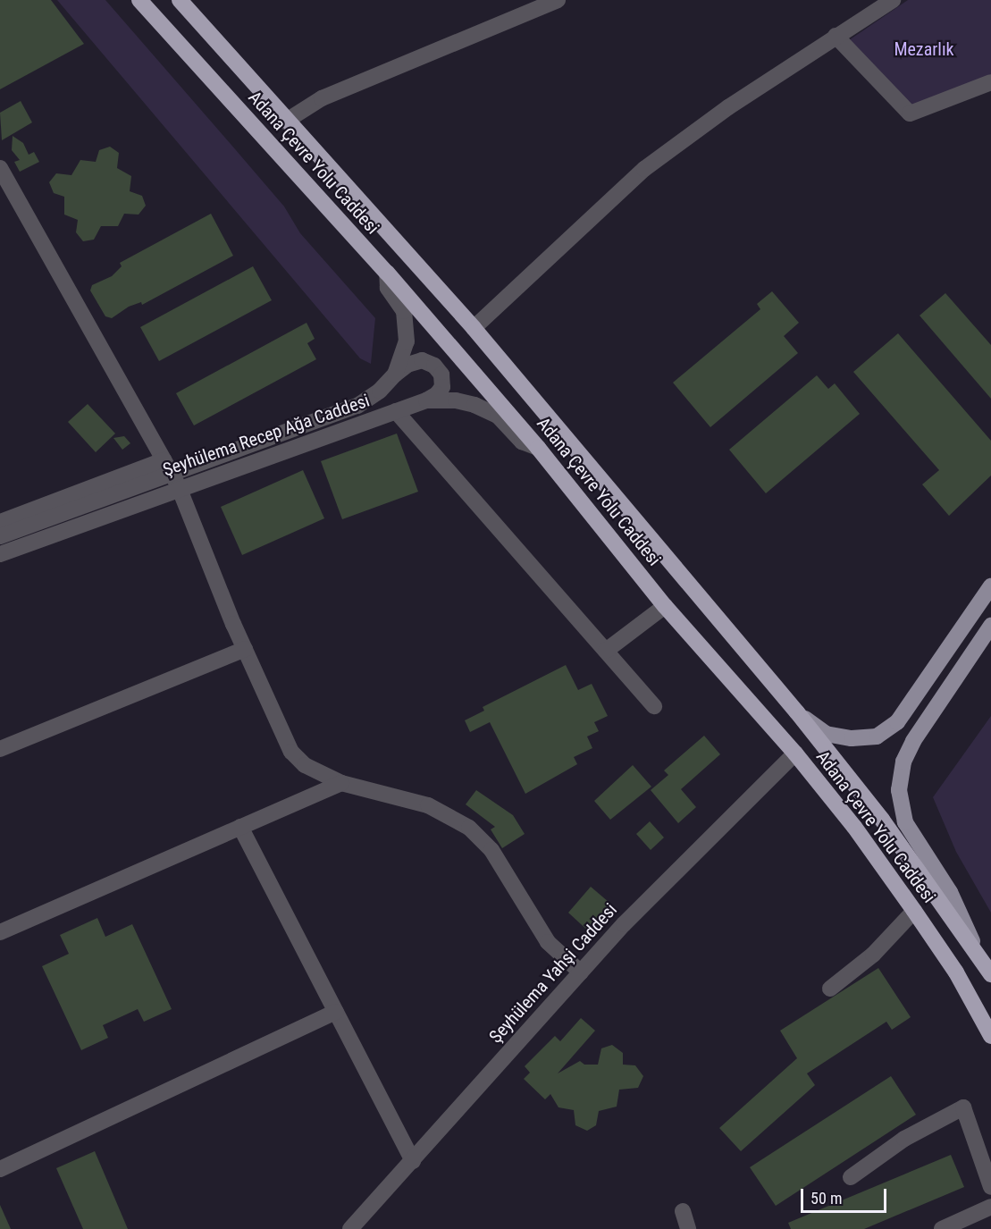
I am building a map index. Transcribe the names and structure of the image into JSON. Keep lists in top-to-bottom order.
{
  "streets": {
    "highway": ["Adana Çevre Yolu Caddesi"],
    "street": ["Şeyhülema Recep Ağa Caddesi", "Şeyhülema Yahşi Caddesi"]
  },
  "crossings": [
    ["Adana Çevre Yolu Caddesi", "Şeyhülema Recep Ağa Caddesi"],
    ["Adana Çevre Yolu Caddesi", "Şeyhülema Yahşi Caddesi"]
  ],
  "parks": ["Mezarlık"],
  "scale_bar": "50 m"
}
